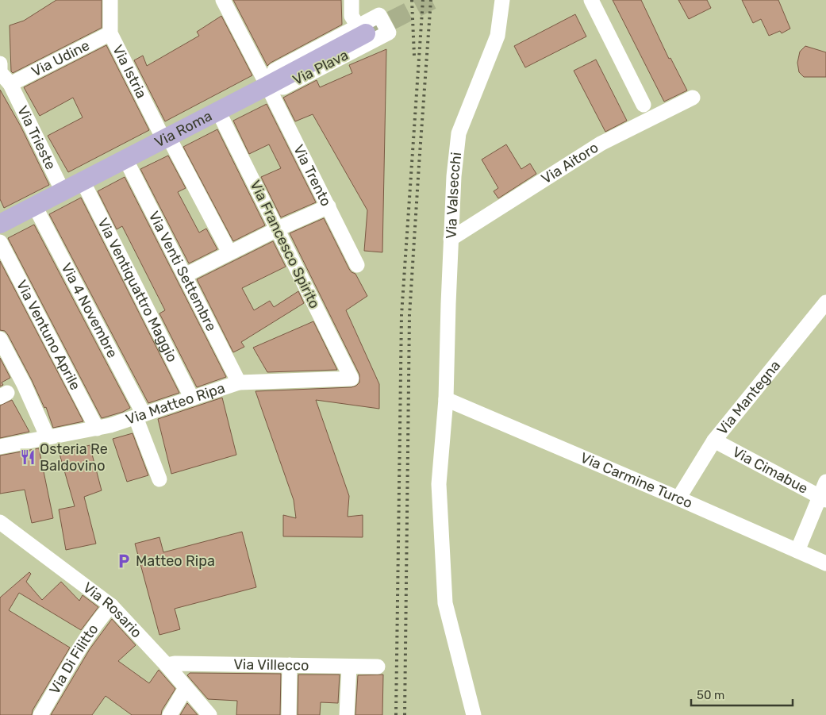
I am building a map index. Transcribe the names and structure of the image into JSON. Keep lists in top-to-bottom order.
{
  "streets": {
    "main road": ["Via Roma"],
    "street": [
      "Via Udine",
      "Via Istria",
      "Via Trieste",
      "Via Aitoro",
      "Via Trento",
      "Via Valsecchi",
      "Via Francesco Spirito",
      "Via Venti Settembre",
      "Via Ventiquattro Maggio",
      "Via 4 Novembre",
      "Via Ventuno Aprile",
      "Via Mantegna",
      "Via Matteo Ripa",
      "Via Cimabue",
      "Via Carmine Turco",
      "Via Rosario",
      "Via Di Filitto",
      "Via Villecco"
    ]
  },
  "crossings": [
    ["Via Udine", "Via Istria"],
    ["Via Udine", "Via Trieste"],
    ["Via Istria", "Via Roma"],
    ["Via Roma", "Via Trieste"],
    ["Via Roma", "Via Trento"],
    ["Via Roma", "Via Francesco Spirito"],
    ["Via Roma", "Via Venti Settembre"],
    ["Via Roma", "Via Ventiquattro Maggio"],
    ["Via Roma", "Via 4 Novembre"],
    ["Via Aitoro", "Via Valsecchi"],
    ["Via Valsecchi", "Via Carmine Turco"],
    ["Via Francesco Spirito", "Via Matteo Ripa"],
    ["Via Venti Settembre", "Via Matteo Ripa"],
    ["Via Ventiquattro Maggio", "Via Matteo Ripa"],
    ["Via 4 Novembre", "Via Matteo Ripa"],
    ["Via Ventuno Aprile", "Via Matteo Ripa"],
    ["Via Mantegna", "Via Cimabue"],
    ["Via Mantegna", "Via Carmine Turco"],
    ["Via Rosario", "Via Di Filitto"],
    ["Via Rosario", "Via Villecco"]
  ],
  "places": {
    "restaurant": ["Osteria Re Baldovino"],
    "parking": ["Matteo Ripa"]
  },
  "scale_bar": "50 m"
}
